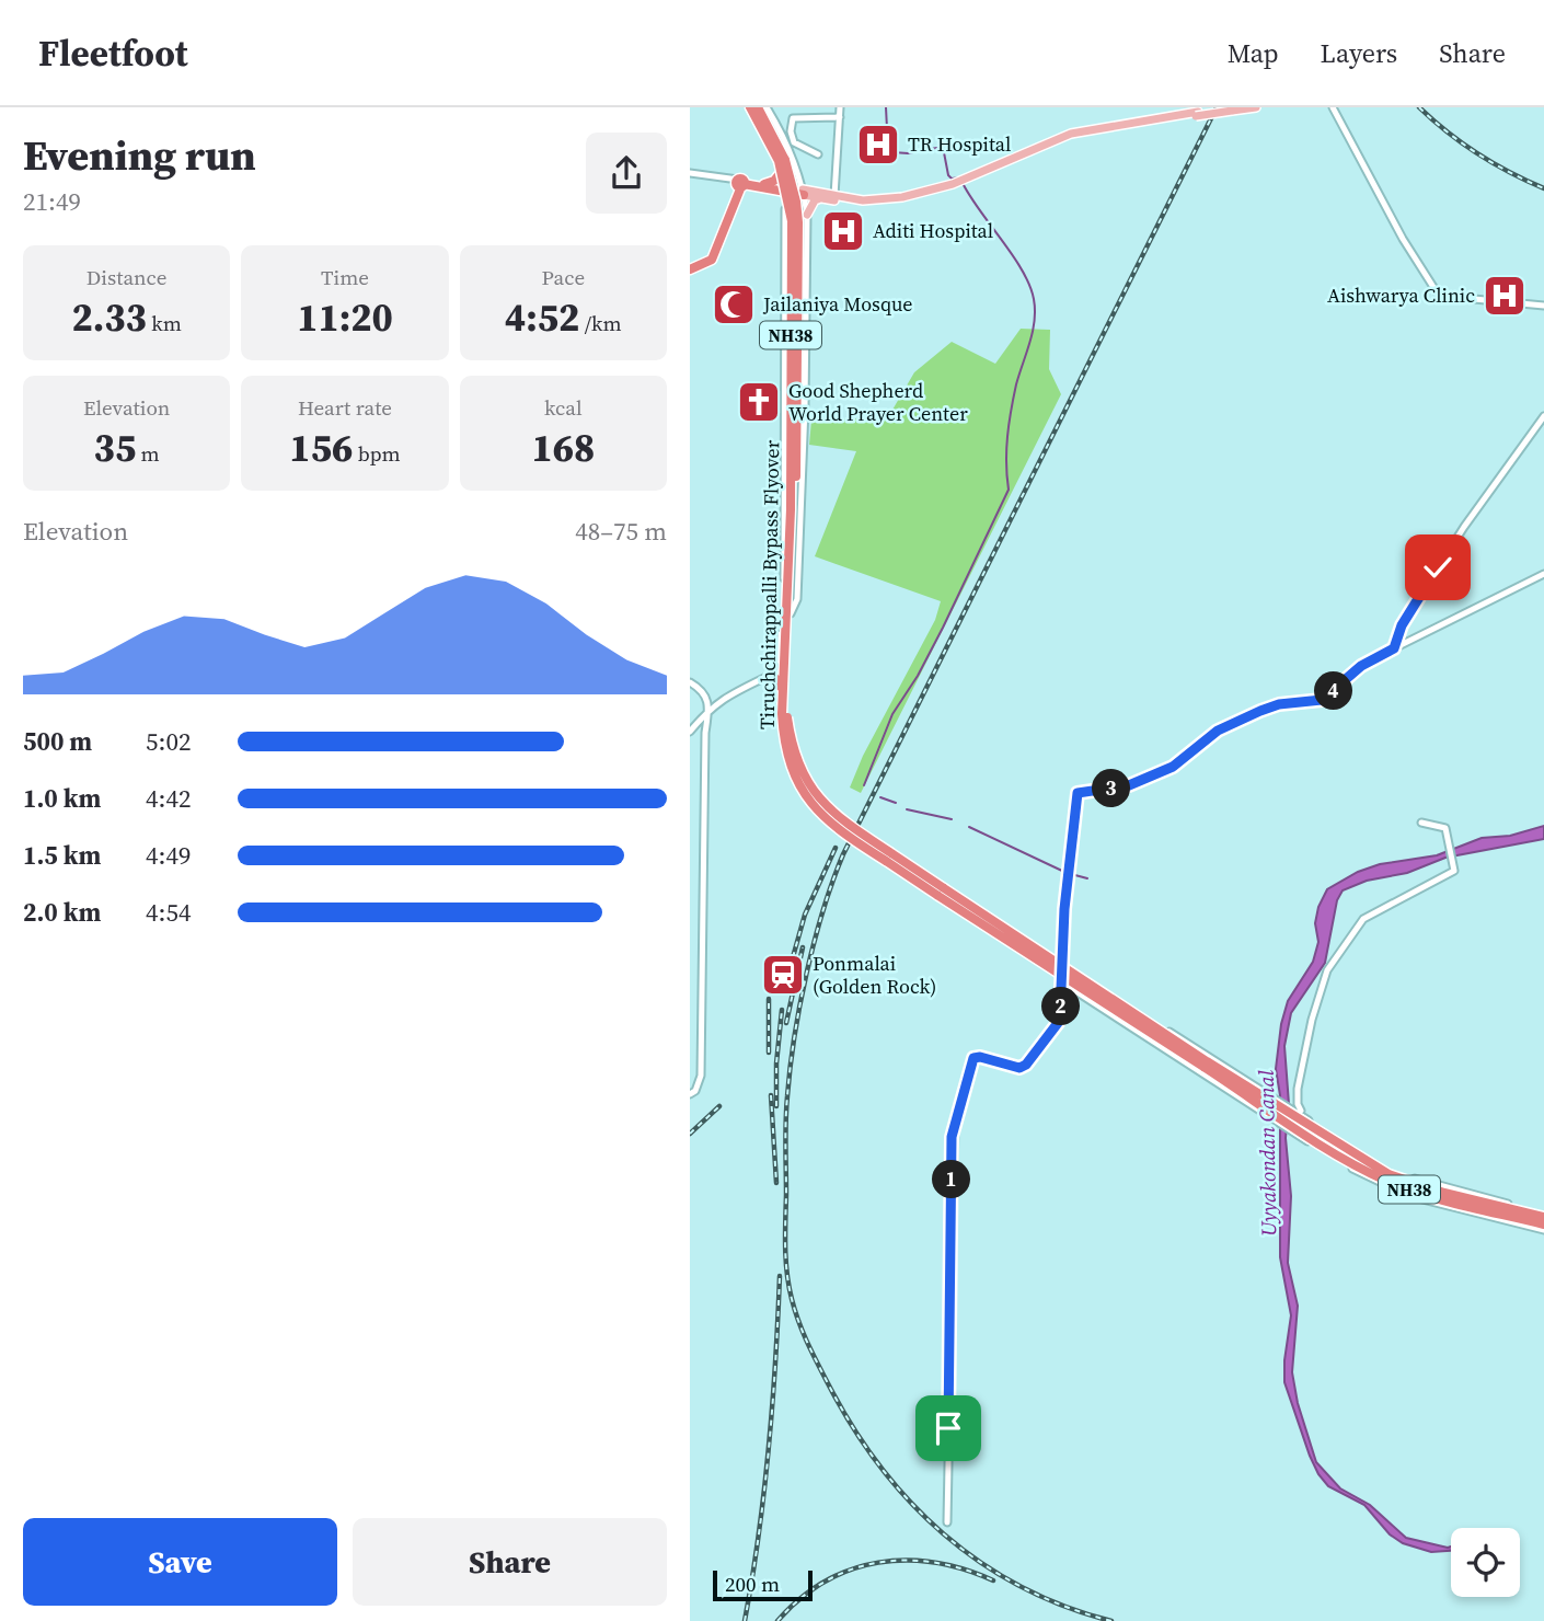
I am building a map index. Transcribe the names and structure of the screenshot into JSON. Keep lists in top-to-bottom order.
{
  "streets": {
    "highway": ["NH38", "Tiruchchirappalli Bypass Flyover"]
  },
  "crossings": [
    ["NH38", "Tiruchchirappalli Bypass Flyover"]
  ],
  "water": ["Uyyakondan Canal"],
  "places": {
    "hospital": ["TR Hospital", "Aditi Hospital", "Aishwarya Clinic"],
    "mosque": ["Jailaniya Mosque"],
    "church": ["Good Shepherd World Prayer Center"],
    "station": ["Ponmalai (Golden Rock)"]
  },
  "scale_bar": "200 m",
  "page": {
    "header": "Fleetfoot",
    "nav": ["Map", "Layers", "Share"],
    "heading": ["Evening run", "21:49"],
    "stats": [
      ["Distance", "2.33 km"],
      ["Time", "11:20"],
      ["Pace", "4:52 /km"],
      ["Elevation", "35 m"],
      ["Heart rate", "156 bpm"],
      ["kcal", "168"]
    ],
    "chart": ["Elevation", "48–75 m"],
    "pins": [
      "4",
      "3",
      "2",
      "1"
    ],
    "list": [
      {
        "name": "500 m",
        "note": "5:02"
      },
      {
        "name": "1.0 km",
        "note": "4:42"
      },
      {
        "name": "1.5 km",
        "note": "4:49"
      },
      {
        "name": "2.0 km",
        "note": "4:54"
      }
    ],
    "buttons": ["Save", "Share"],
    "scale": "200 m"
  }
}
